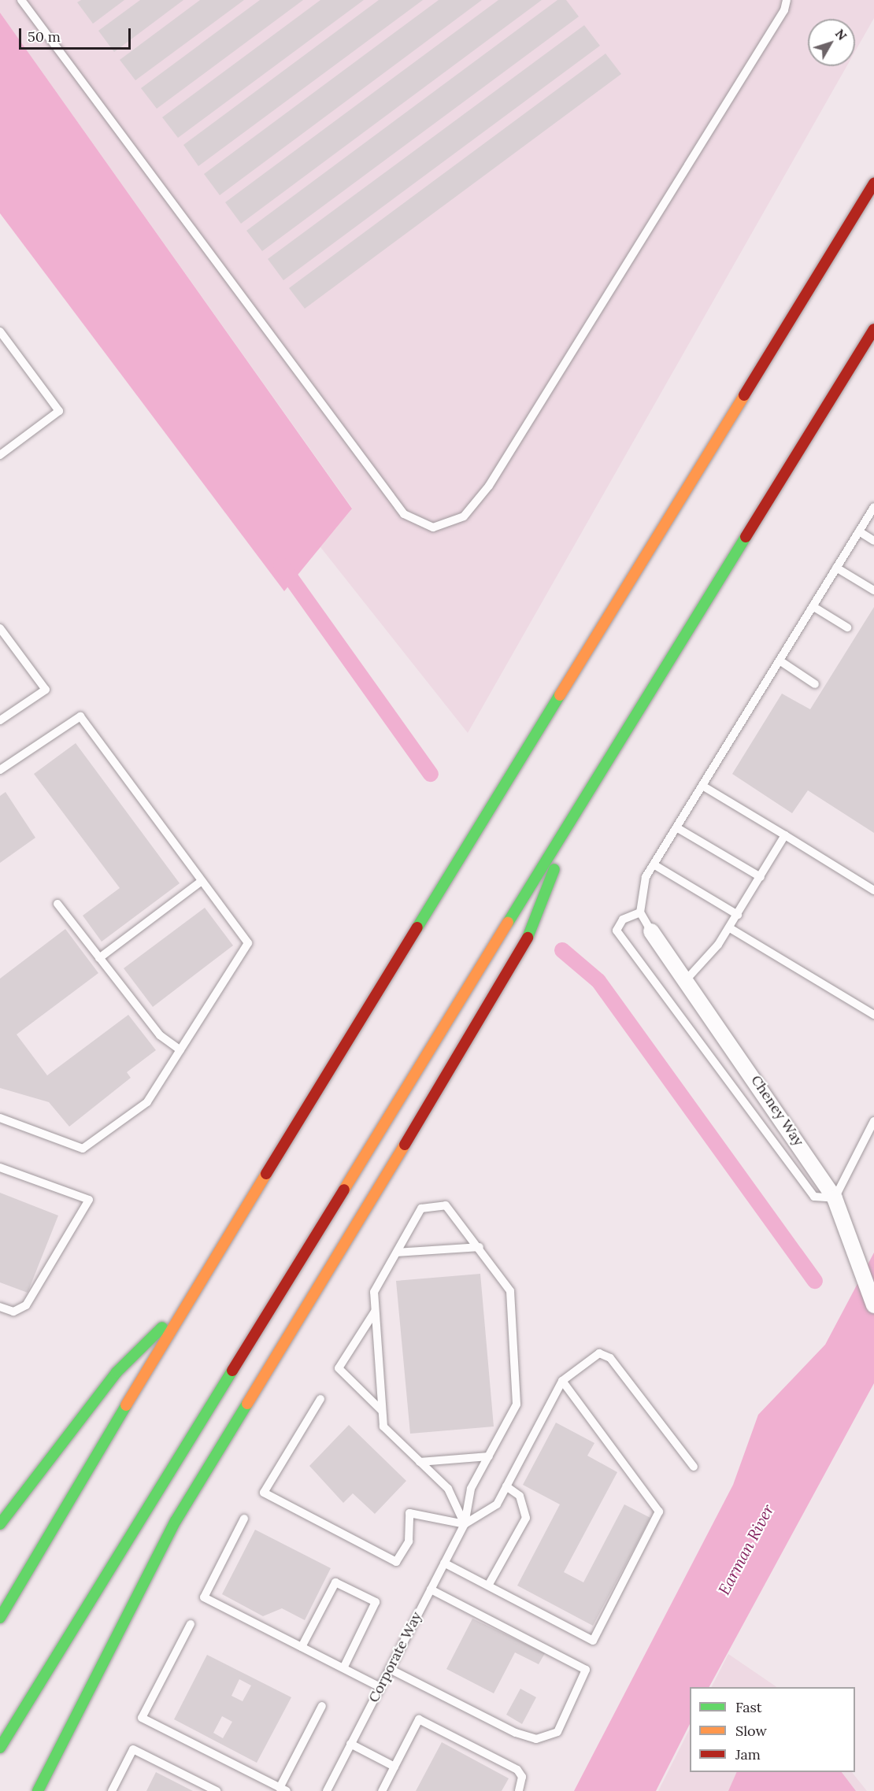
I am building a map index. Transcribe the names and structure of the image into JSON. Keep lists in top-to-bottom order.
{
  "streets": {
    "street": ["Cheney Way"],
    "lane": ["Corporate Way"]
  },
  "water": ["Earman River"],
  "legend": ["Fast", "Slow", "Jam"],
  "scale_bar": "50 m",
  "north": "top right"
}
